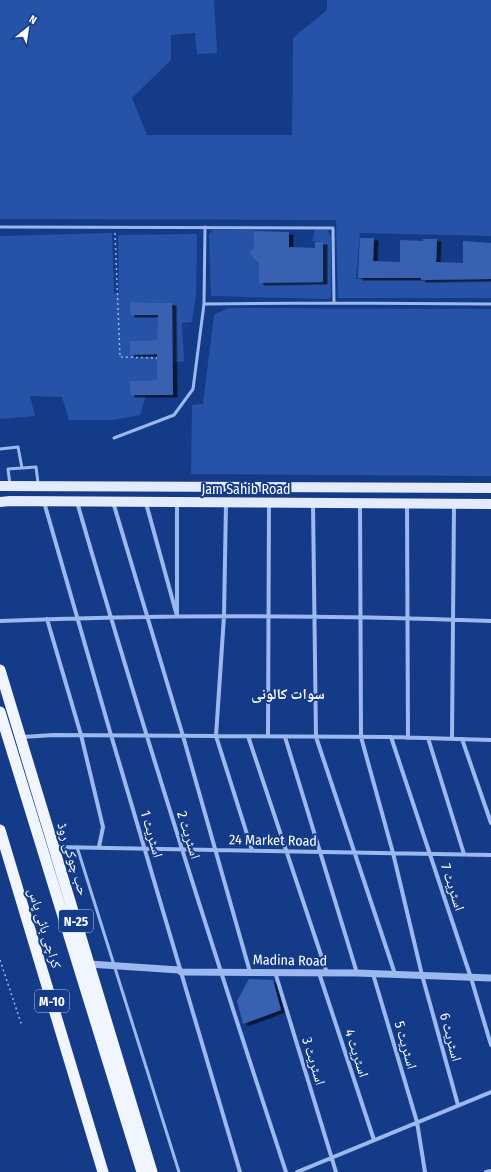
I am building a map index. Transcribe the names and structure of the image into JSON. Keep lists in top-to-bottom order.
{
  "streets": {
    "highway": [
      "حب چوکی روڈ",
      "N-25",
      "کراچی بائی پاس",
      "M-10"
    ],
    "main road": ["Jam Sahib Road"],
    "street": [
      "اسٹریٹ 1",
      "اسٹریٹ 2",
      "24 Market Road",
      "اسٹریٹ 7",
      "Madina Road",
      "اسٹریٹ 6",
      "اسٹریٹ 5",
      "اسٹریٹ 4",
      "اسٹریٹ 3"
    ]
  },
  "crossings": [
    ["Jam Sahib Road", "اسٹریٹ 1"],
    ["Jam Sahib Road", "اسٹریٹ 2"],
    ["Jam Sahib Road", "اسٹریٹ 6"],
    ["اسٹریٹ 1", "24 Market Road"],
    ["اسٹریٹ 1", "Madina Road"],
    ["اسٹریٹ 2", "24 Market Road"],
    ["اسٹریٹ 2", "Madina Road"],
    ["24 Market Road", "حب چوکی روڈ"],
    ["24 Market Road", "اسٹریٹ 7"],
    ["24 Market Road", "اسٹریٹ 6"],
    ["حب چوکی روڈ", "Madina Road"],
    ["اسٹریٹ 7", "Madina Road"],
    ["Madina Road", "اسٹریٹ 6"],
    ["Madina Road", "اسٹریٹ 5"],
    ["Madina Road", "اسٹریٹ 4"],
    ["Madina Road", "اسٹریٹ 3"]
  ],
  "districts": ["سوات کالونی"],
  "north": "top right"
}
